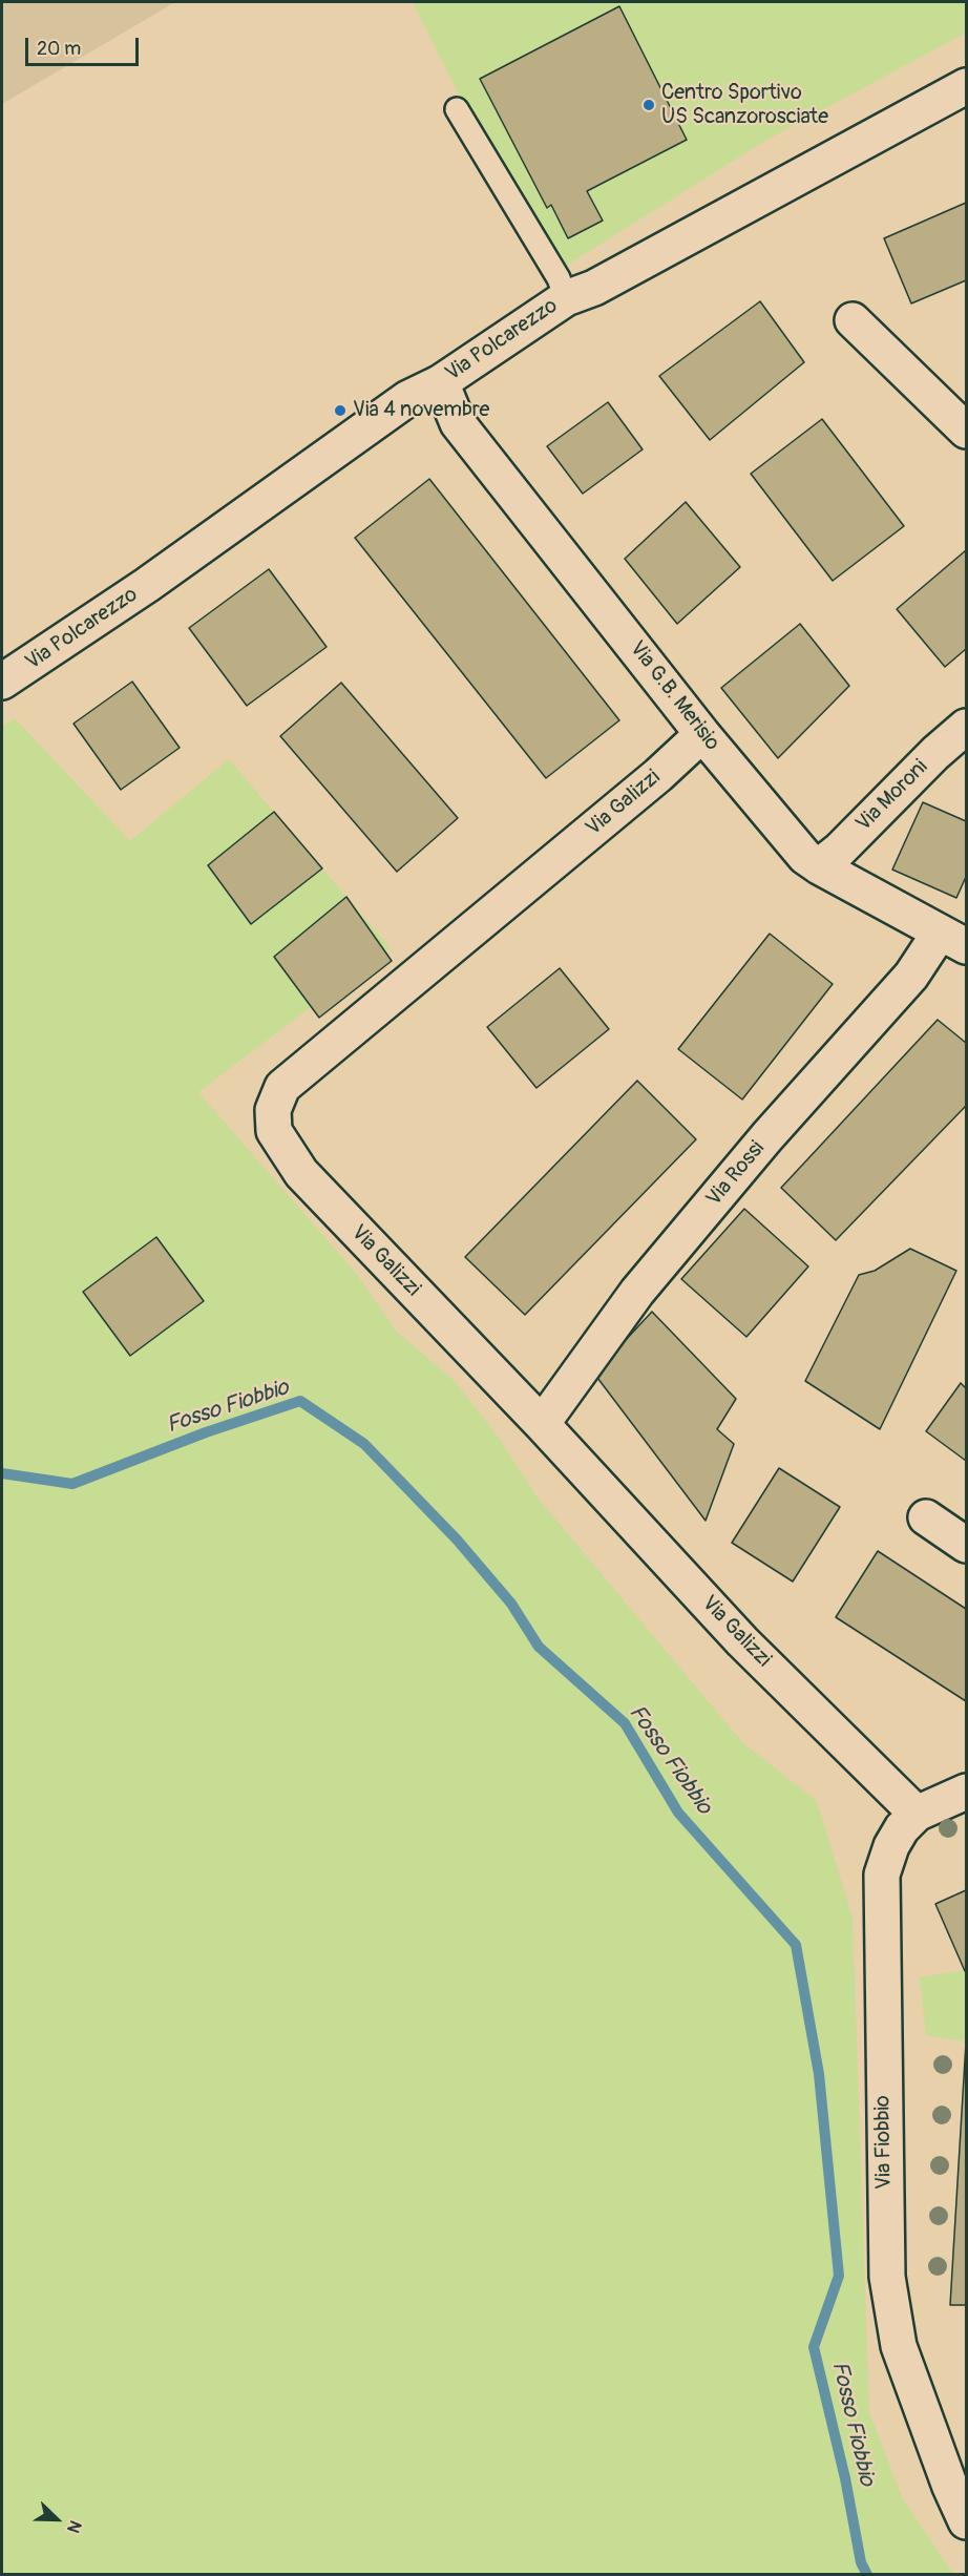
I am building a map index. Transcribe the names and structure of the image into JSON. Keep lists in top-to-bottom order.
{
  "streets": {
    "street": [
      "Via Polcarezzo",
      "Via G.B. Merisio",
      "Via Moroni",
      "Via Galizzi",
      "Via Rossi",
      "Via Fiobbio"
    ]
  },
  "crossings": [
    ["Via Polcarezzo", "Via G.B. Merisio"],
    ["Via G.B. Merisio", "Via Moroni"],
    ["Via G.B. Merisio", "Via Galizzi"],
    ["Via G.B. Merisio", "Via Rossi"],
    ["Via Galizzi", "Via Rossi"],
    ["Via Galizzi", "Via Fiobbio"]
  ],
  "water": ["Fosso Fiobbio"],
  "places": ["Centro Sportivo US Scanzorosciate", "Via 4 novembre"],
  "scale_bar": "20 m",
  "north": "bottom right"
}
